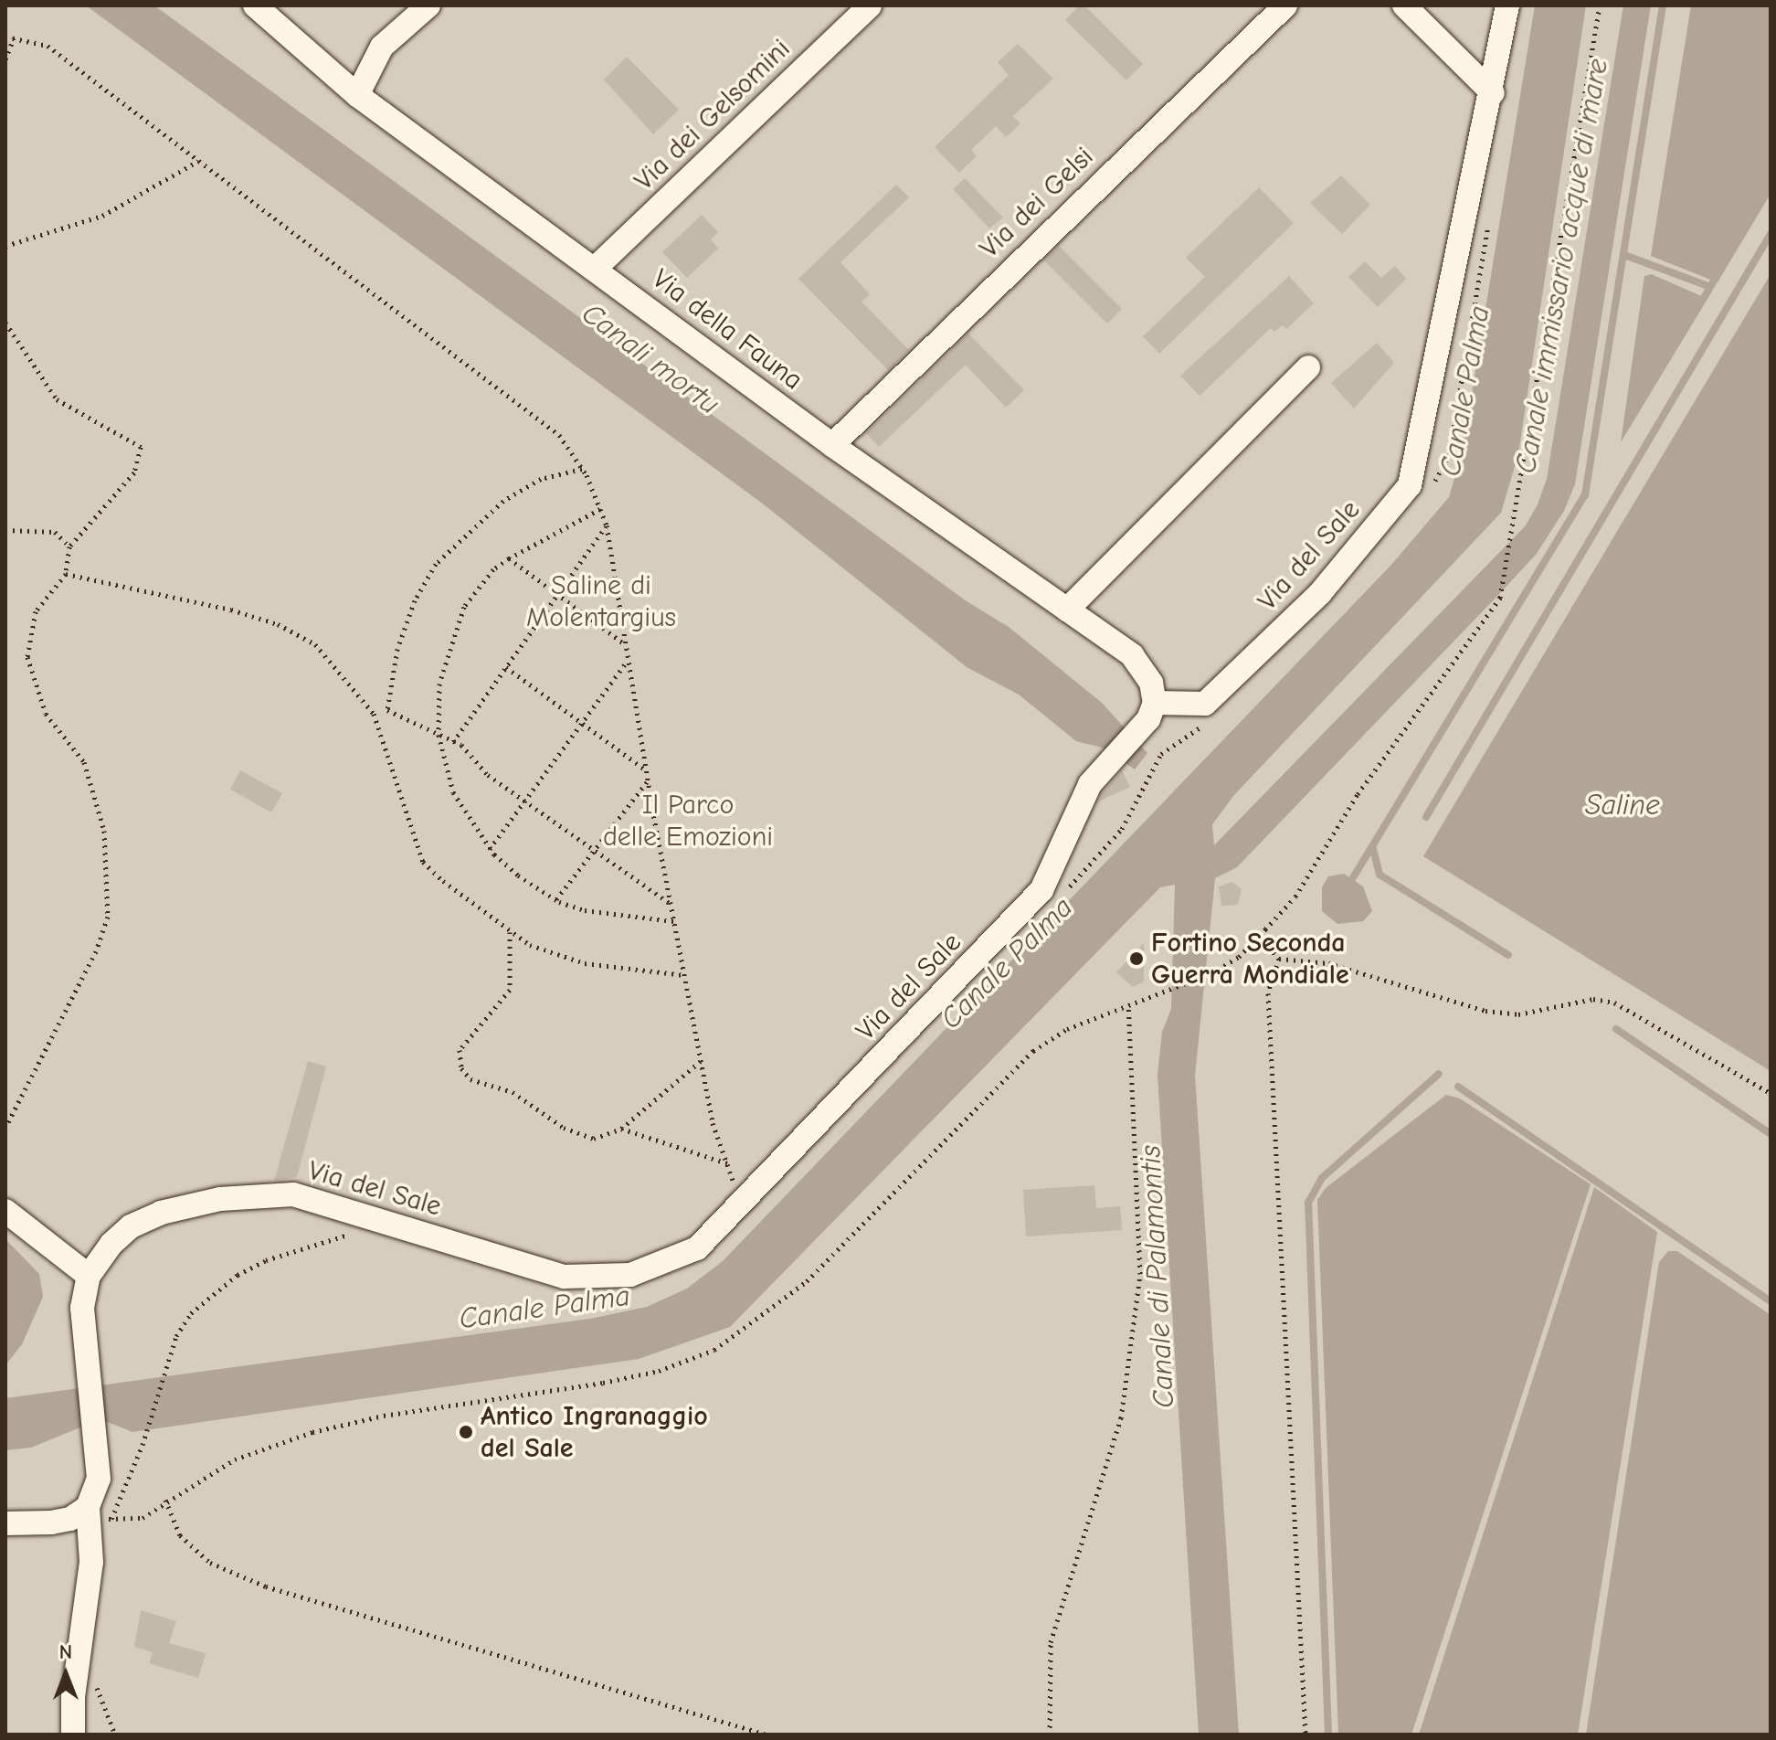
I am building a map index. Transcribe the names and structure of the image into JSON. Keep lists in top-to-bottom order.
{
  "streets": {
    "street": [
      "Via dei Gelsomini",
      "Via dei Gelsi",
      "Via della Fauna",
      "Via del Sale"
    ]
  },
  "crossings": [
    ["Via dei Gelsomini", "Via della Fauna"],
    ["Via dei Gelsi", "Via della Fauna"],
    ["Via della Fauna", "Via del Sale"]
  ],
  "water": [
    "Canale immissario acque di mare",
    "Canali mortu",
    "Canale Palma",
    "Saline",
    "Canale di Palamontis"
  ],
  "parks": ["Saline di Molentargius", "Il Parco delle Emozioni"],
  "places": ["Fortino Seconda Guerra Mondiale", "Antico Ingranaggio del Sale"],
  "north": "top"
}
